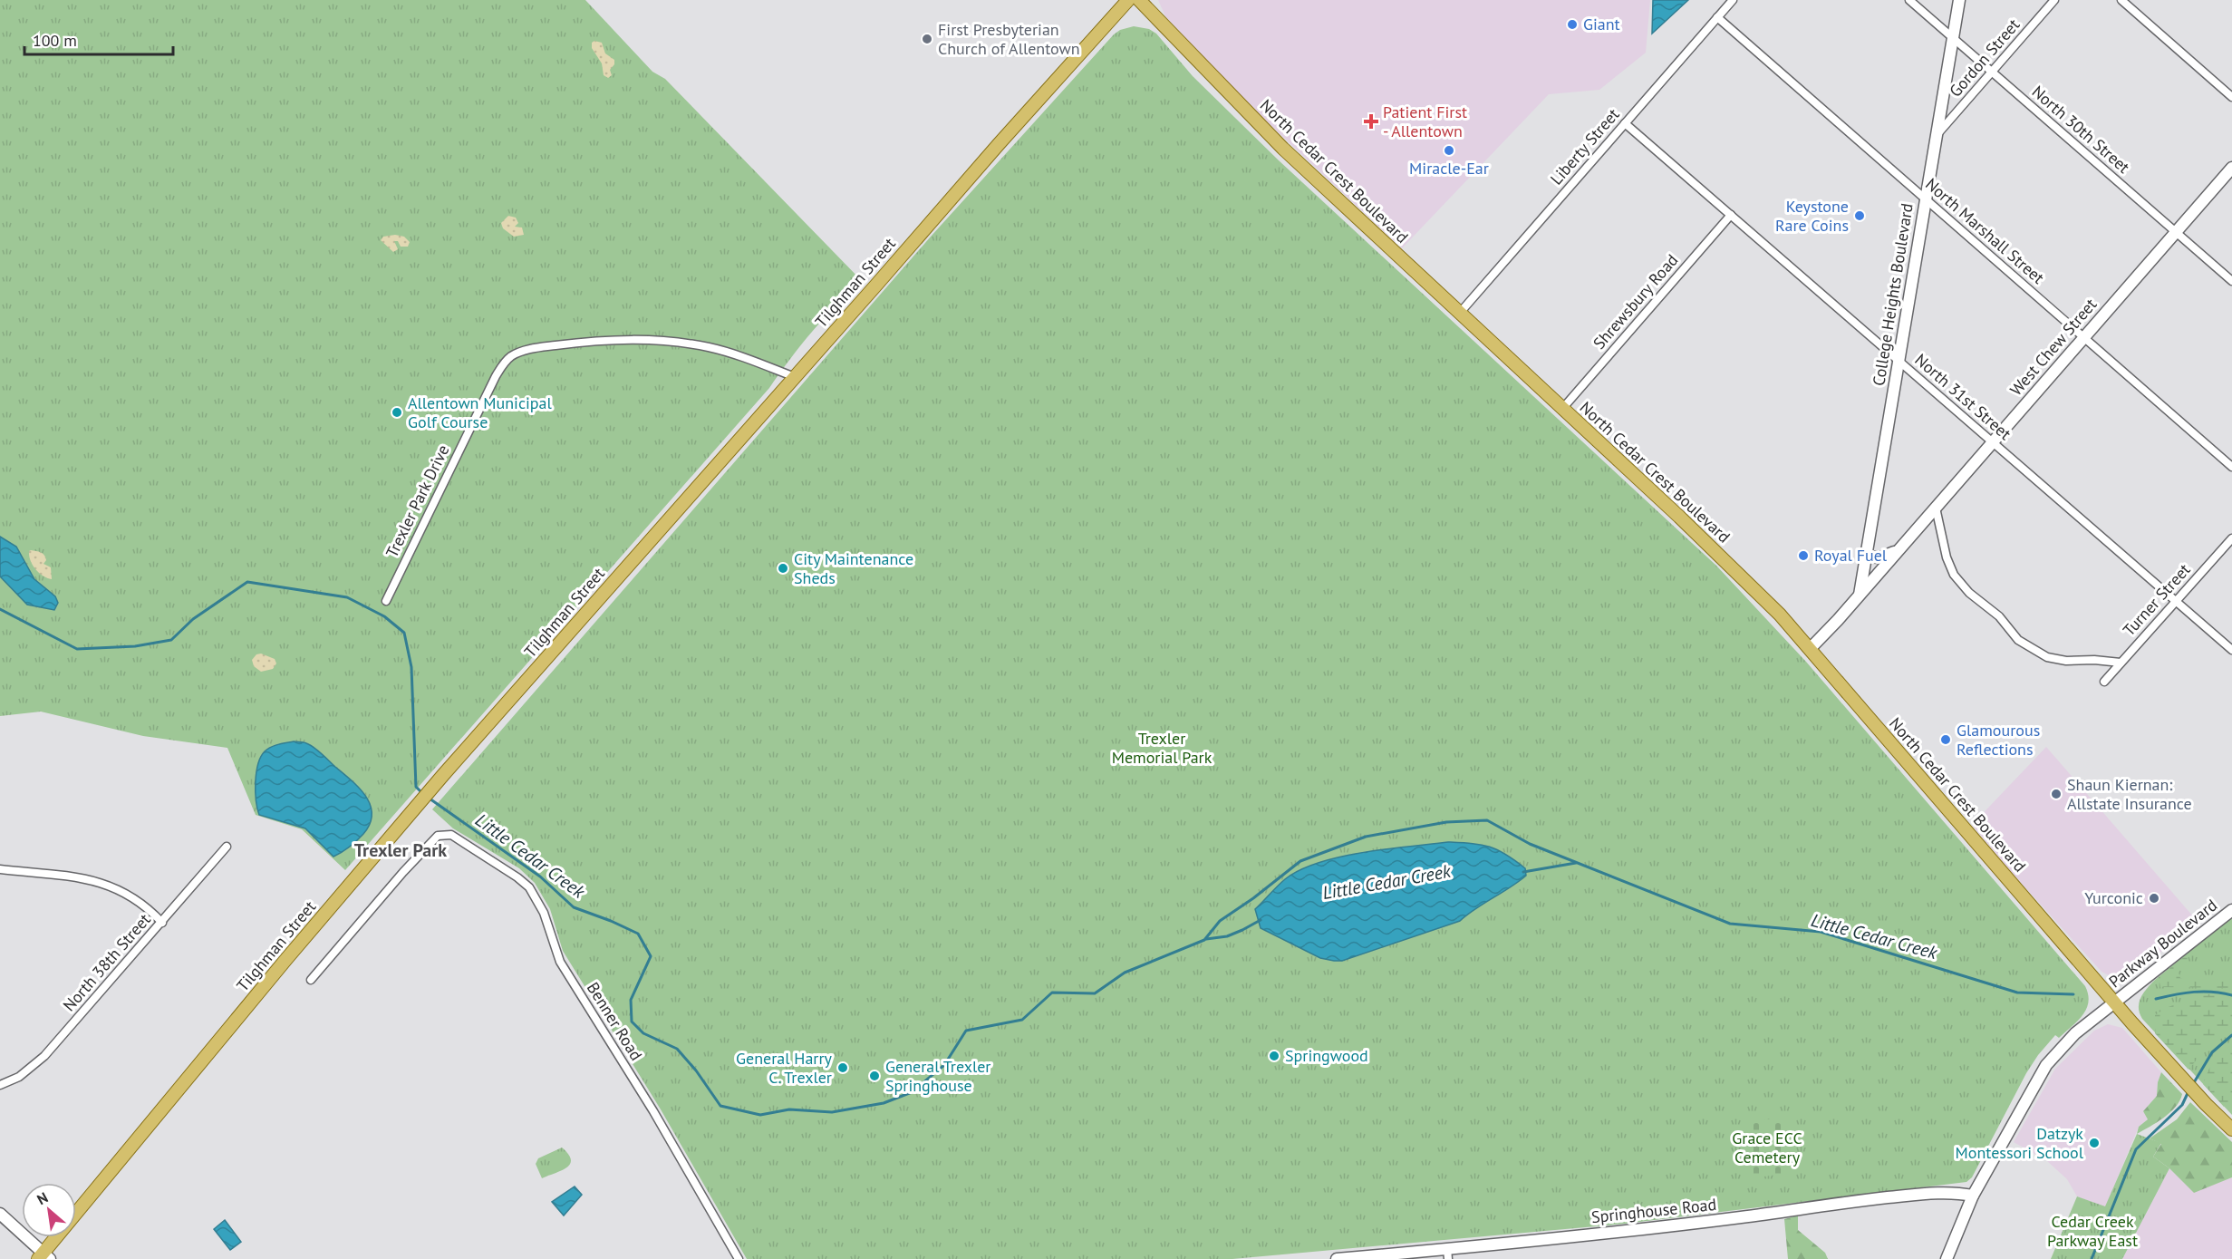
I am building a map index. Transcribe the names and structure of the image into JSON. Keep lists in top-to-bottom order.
{
  "streets": {
    "main road": ["North Cedar Crest Boulevard", "Tilghman Street"],
    "street": [
      "Gordon Street",
      "North 30th Street",
      "Liberty Street",
      "North Marshall Street",
      "College Heights Boulevard",
      "Shrewsbury Road",
      "West Chew Street",
      "North 31st Street",
      "Trexler Park Drive",
      "Turner Street",
      "Parkway Boulevard",
      "North 38th Street",
      "Benner Road",
      "Springhouse Road"
    ]
  },
  "crossings": [
    ["Gordon Street", "North 30th Street"],
    ["Gordon Street", "College Heights Boulevard"],
    ["North 30th Street", "College Heights Boulevard"],
    ["North 30th Street", "West Chew Street"],
    ["Liberty Street", "North Cedar Crest Boulevard"],
    ["Liberty Street", "North Marshall Street"],
    ["Liberty Street", "North 31st Street"],
    ["North Cedar Crest Boulevard", "Shrewsbury Road"],
    ["North Cedar Crest Boulevard", "West Chew Street"],
    ["North Cedar Crest Boulevard", "Parkway Boulevard"],
    ["North Marshall Street", "College Heights Boulevard"],
    ["North Marshall Street", "West Chew Street"],
    ["Tilghman Street", "Trexler Park Drive"],
    ["College Heights Boulevard", "West Chew Street"],
    ["College Heights Boulevard", "North 31st Street"],
    ["Shrewsbury Road", "North 31st Street"],
    ["West Chew Street", "North 31st Street"],
    ["North 31st Street", "Turner Street"],
    ["Parkway Boulevard", "Springhouse Road"]
  ],
  "districts": ["Trexler Park"],
  "water": ["Little Cedar Creek"],
  "parks": ["Trexler Memorial Park", "Grace ECC Cemetery", "Cedar Creek Parkway East"],
  "places": {
    "other": [
      "Giant",
      "First Presbyterian Church of Allentown",
      "Miracle-Ear",
      "Keystone Rare Coins",
      "Allentown Municipal Golf Course",
      "Royal Fuel",
      "City Maintenance Sheds",
      "Glamourous Reflections",
      "Shaun Kiernan: Allstate Insurance",
      "Yurconic",
      "Springwood",
      "General Harry C. Trexler",
      "General Trexler Springhouse",
      "Datzyk Montessori School"
    ],
    "health": ["Patient First - Allentown"]
  },
  "scale_bar": "100 m",
  "north": "top left"
}
